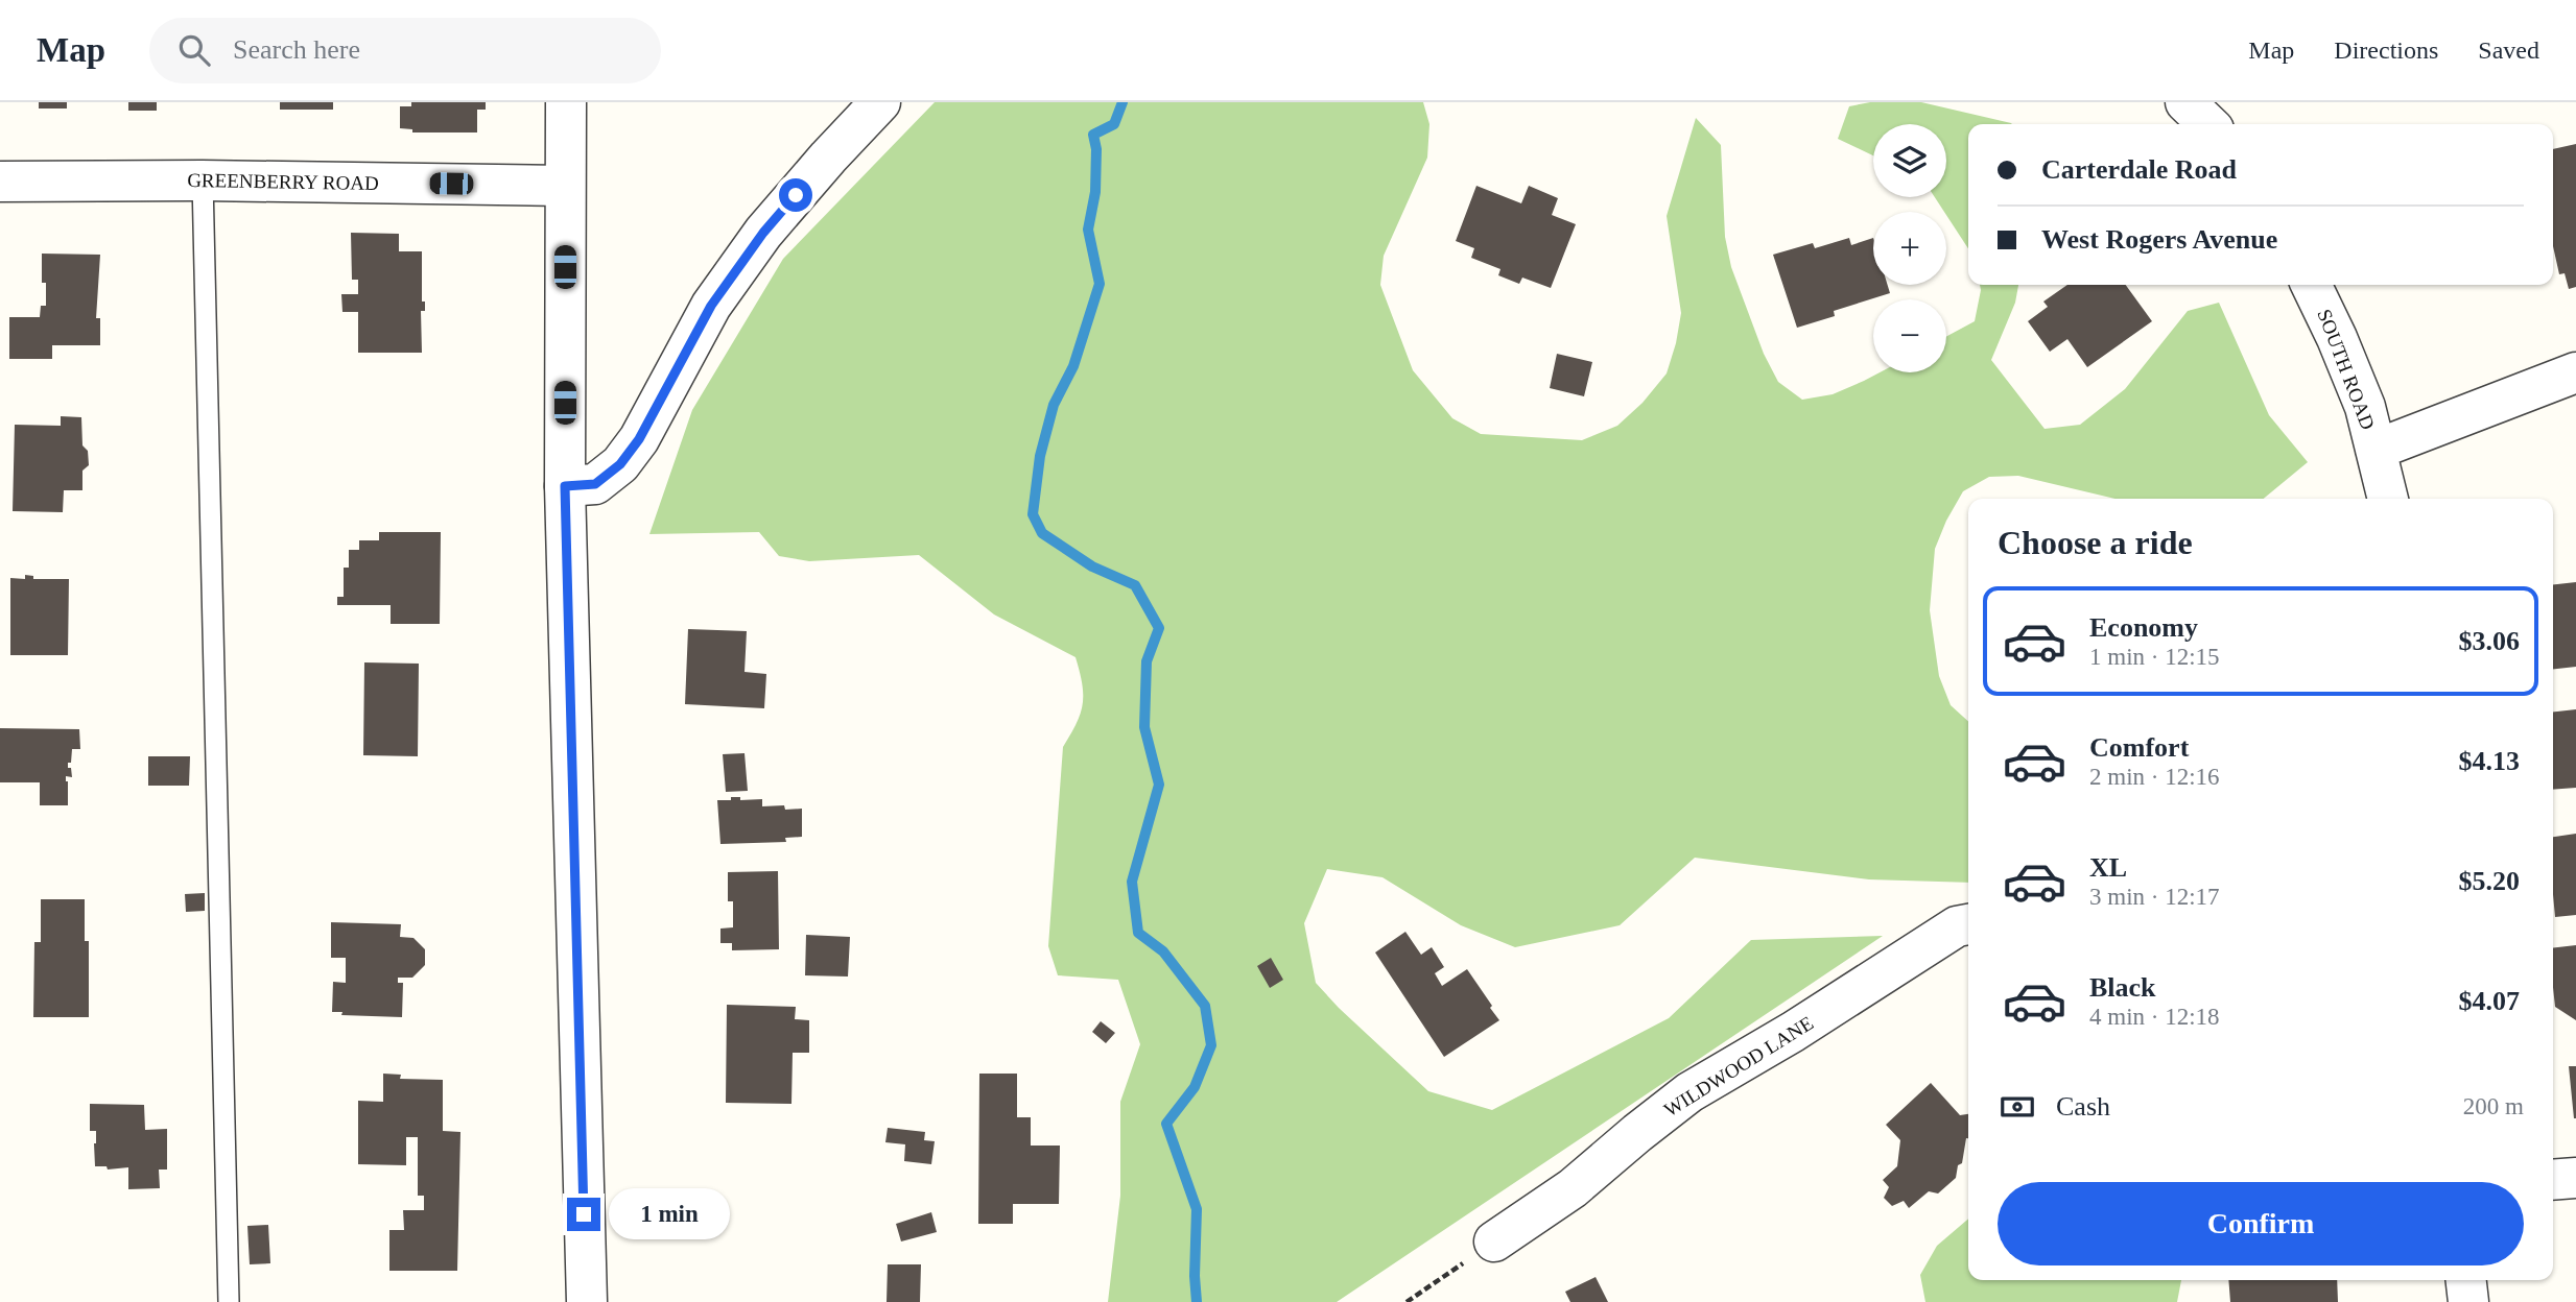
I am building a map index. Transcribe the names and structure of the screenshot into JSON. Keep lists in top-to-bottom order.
{
  "streets": {
    "street": ["GREENBERRY ROAD", "SOUTH ROAD", "WILDWOOD LANE"]
  },
  "page": {
    "header": "Map",
    "search": "Search here",
    "nav": ["Map", "Directions", "Saved"],
    "map_buttons": ["+", "−"],
    "banner": ["Carterdale Road", "West Rogers Avenue"],
    "heading": "Choose a ride",
    "list": [
      {
        "name": "Economy",
        "note": "1 min · 12:15",
        "value": "$3.06"
      },
      {
        "name": "Comfort",
        "note": "2 min · 12:16",
        "value": "$4.13"
      },
      {
        "name": "XL",
        "note": "3 min · 12:17",
        "value": "$5.20"
      },
      {
        "name": "Black",
        "note": "4 min · 12:18",
        "value": "$4.07"
      }
    ],
    "pay": ["Cash", "200 m"],
    "buttons": "Confirm",
    "bubble": "1 min"
  }
}
